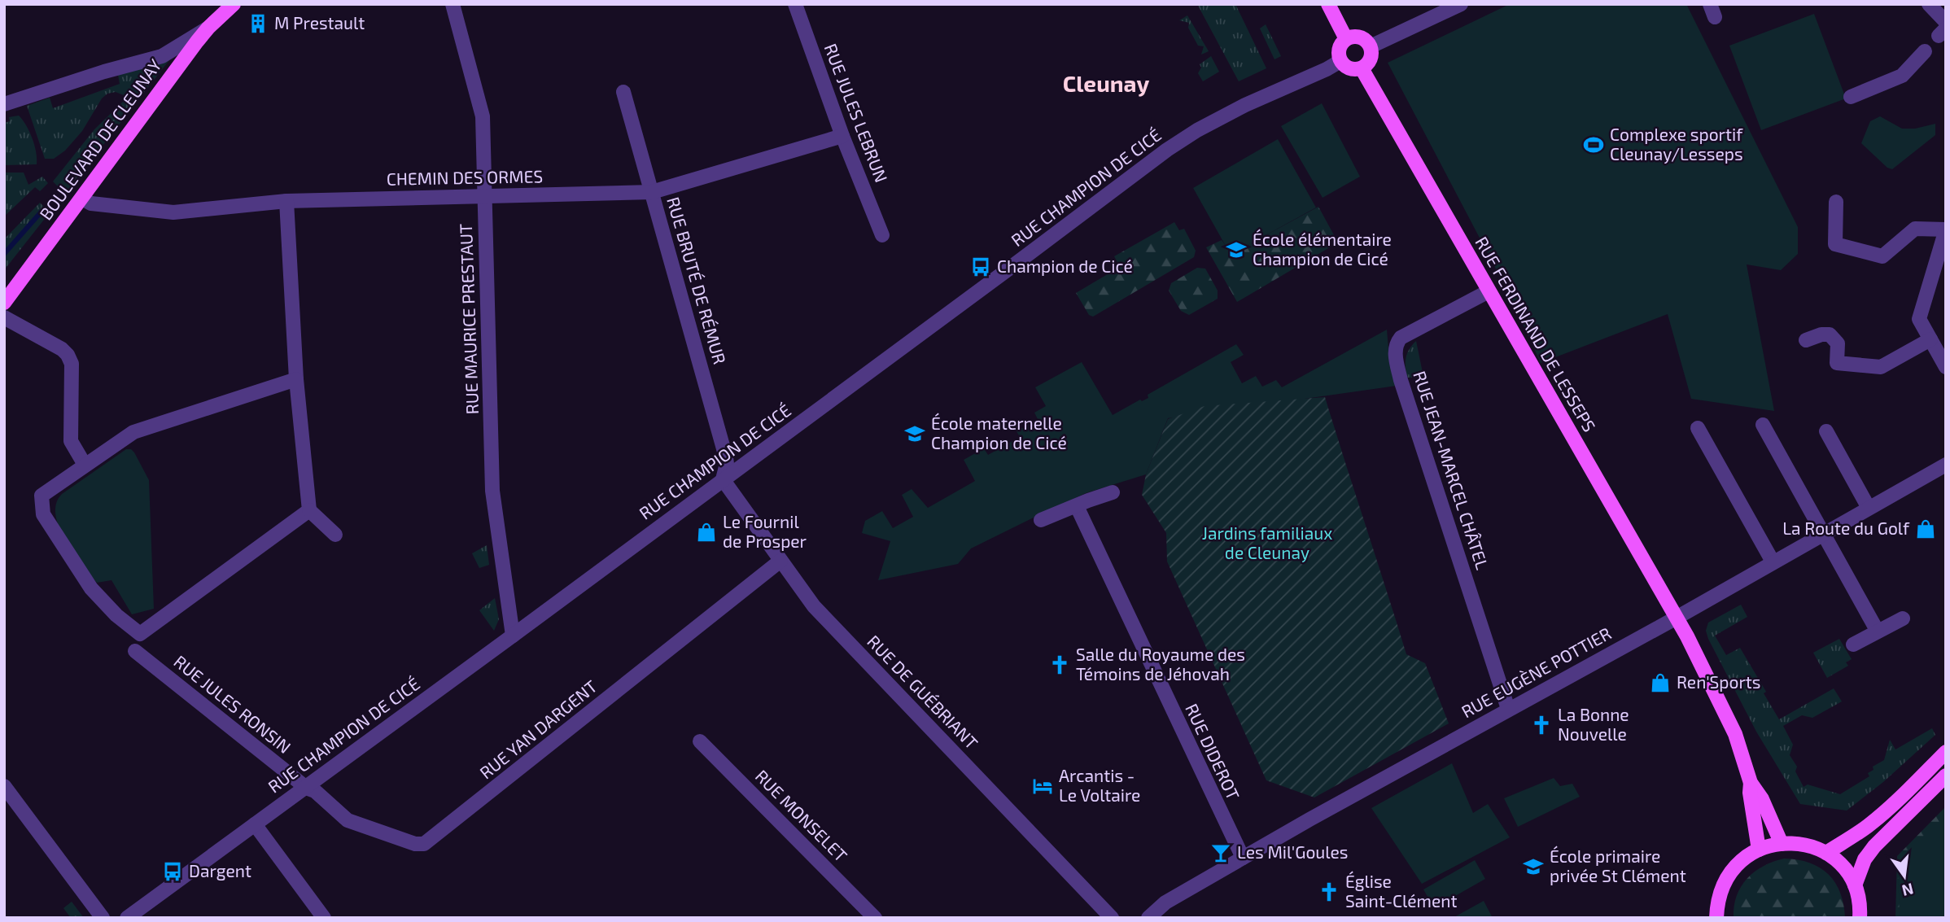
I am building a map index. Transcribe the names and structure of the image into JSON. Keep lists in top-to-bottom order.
{
  "streets": {
    "main road": ["BOULEVARD DE CLEUNAY", "RUE FERDINAND DE LESSEPS"],
    "street": [
      "RUE JULES LEBRUN",
      "CHEMIN DES ORMES",
      "RUE CHAMPION DE CICÉ",
      "RUE BRUTÉ DE RÉMUR",
      "RUE MAURICE PRESTAUT",
      "RUE JEAN-MARCEL CHÂTEL",
      "RUE EUGÈNE POTTIER",
      "RUE DE GUÉBRIANT",
      "RUE JULES RONSIN",
      "RUE YAN DARGENT",
      "RUE DIDEROT",
      "RUE MONSELET"
    ]
  },
  "crossings": [
    ["RUE JULES LEBRUN", "CHEMIN DES ORMES"],
    ["BOULEVARD DE CLEUNAY", "CHEMIN DES ORMES"],
    ["CHEMIN DES ORMES", "RUE BRUTÉ DE RÉMUR"],
    ["CHEMIN DES ORMES", "RUE MAURICE PRESTAUT"],
    ["RUE CHAMPION DE CICÉ", "RUE BRUTÉ DE RÉMUR"],
    ["RUE CHAMPION DE CICÉ", "RUE MAURICE PRESTAUT"],
    ["RUE CHAMPION DE CICÉ", "RUE FERDINAND DE LESSEPS"],
    ["RUE CHAMPION DE CICÉ", "RUE DE GUÉBRIANT"],
    ["RUE CHAMPION DE CICÉ", "RUE JULES RONSIN"],
    ["RUE CHAMPION DE CICÉ", "RUE YAN DARGENT"],
    ["RUE BRUTÉ DE RÉMUR", "RUE DE GUÉBRIANT"],
    ["RUE FERDINAND DE LESSEPS", "RUE JEAN-MARCEL CHÂTEL"],
    ["RUE FERDINAND DE LESSEPS", "RUE EUGÈNE POTTIER"],
    ["RUE JEAN-MARCEL CHÂTEL", "RUE EUGÈNE POTTIER"],
    ["RUE EUGÈNE POTTIER", "RUE DIDEROT"],
    ["RUE DE GUÉBRIANT", "RUE YAN DARGENT"],
    ["RUE JULES RONSIN", "RUE YAN DARGENT"]
  ],
  "districts": ["Cleunay"],
  "parks": ["Jardins familiaux de Cleunay"],
  "places": {
    "building": ["M Prestault"],
    "sports": ["Complexe sportif Cleunay/Lesseps"],
    "school or university": ["École élémentaire Champion de Cicé", "École maternelle Champion de Cicé", "École primaire privée St Clément"],
    "bus stop": ["Champion de Cicé", "Dargent"],
    "shop": ["La Route du Golf", "Le Fournil de Prosper", "Ren'Sports"],
    "church": ["Salle du Royaume des Témoins de Jéhovah", "La Bonne Nouvelle", "Église Saint-Clément"],
    "hotel": ["Arcantis - Le Voltaire"],
    "bar": ["Les Mil'Goules"]
  },
  "north": "bottom"
}
